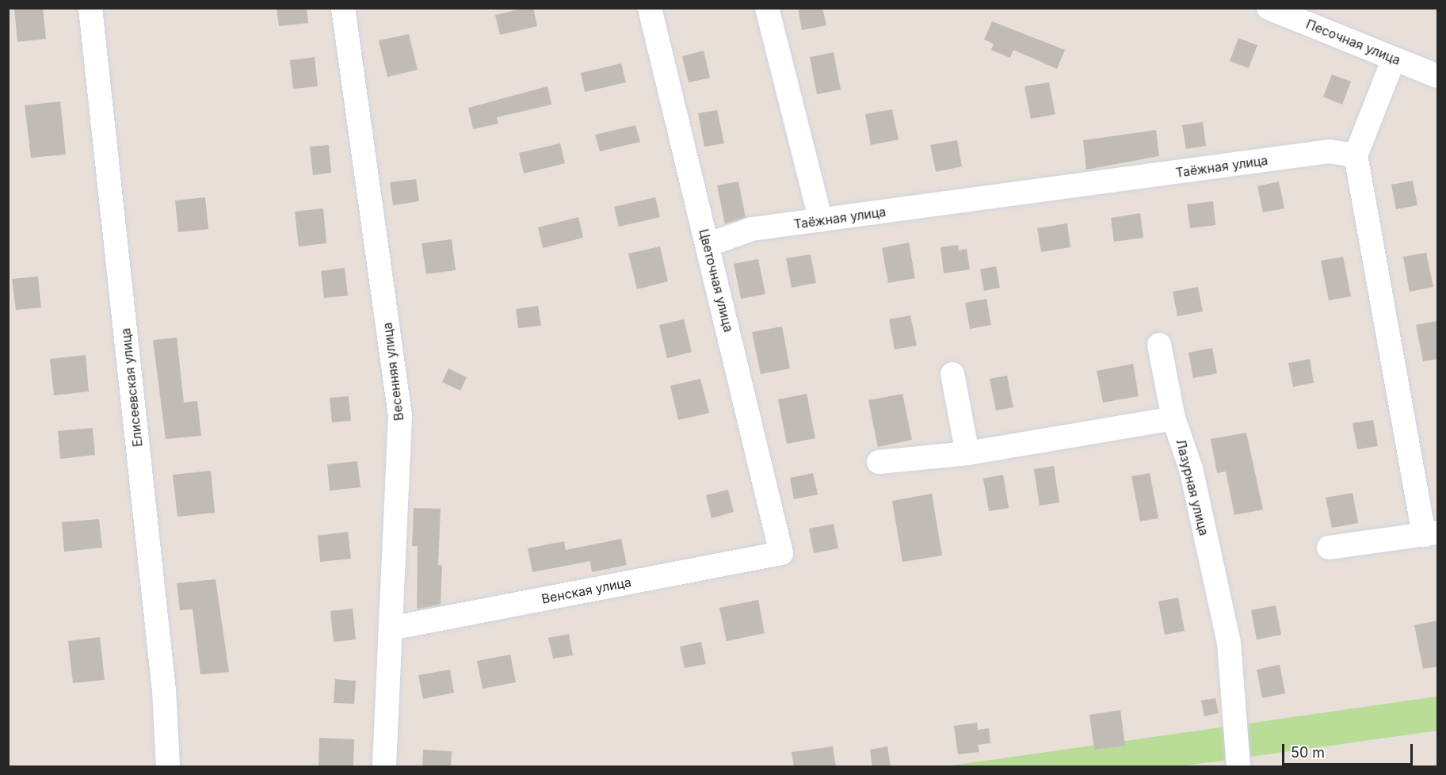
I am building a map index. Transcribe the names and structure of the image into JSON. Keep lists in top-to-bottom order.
{
  "streets": {
    "street": [
      "Песочная улица",
      "Таёжная улица",
      "Цветочная улица",
      "Весенняя улица",
      "Елисеевская улица",
      "Лазурная улица",
      "Венская улица"
    ]
  },
  "crossings": [
    ["Таёжная улица", "Цветочная улица"],
    ["Цветочная улица", "Венская улица"],
    ["Весенняя улица", "Венская улица"]
  ],
  "scale_bar": "50 m"
}
